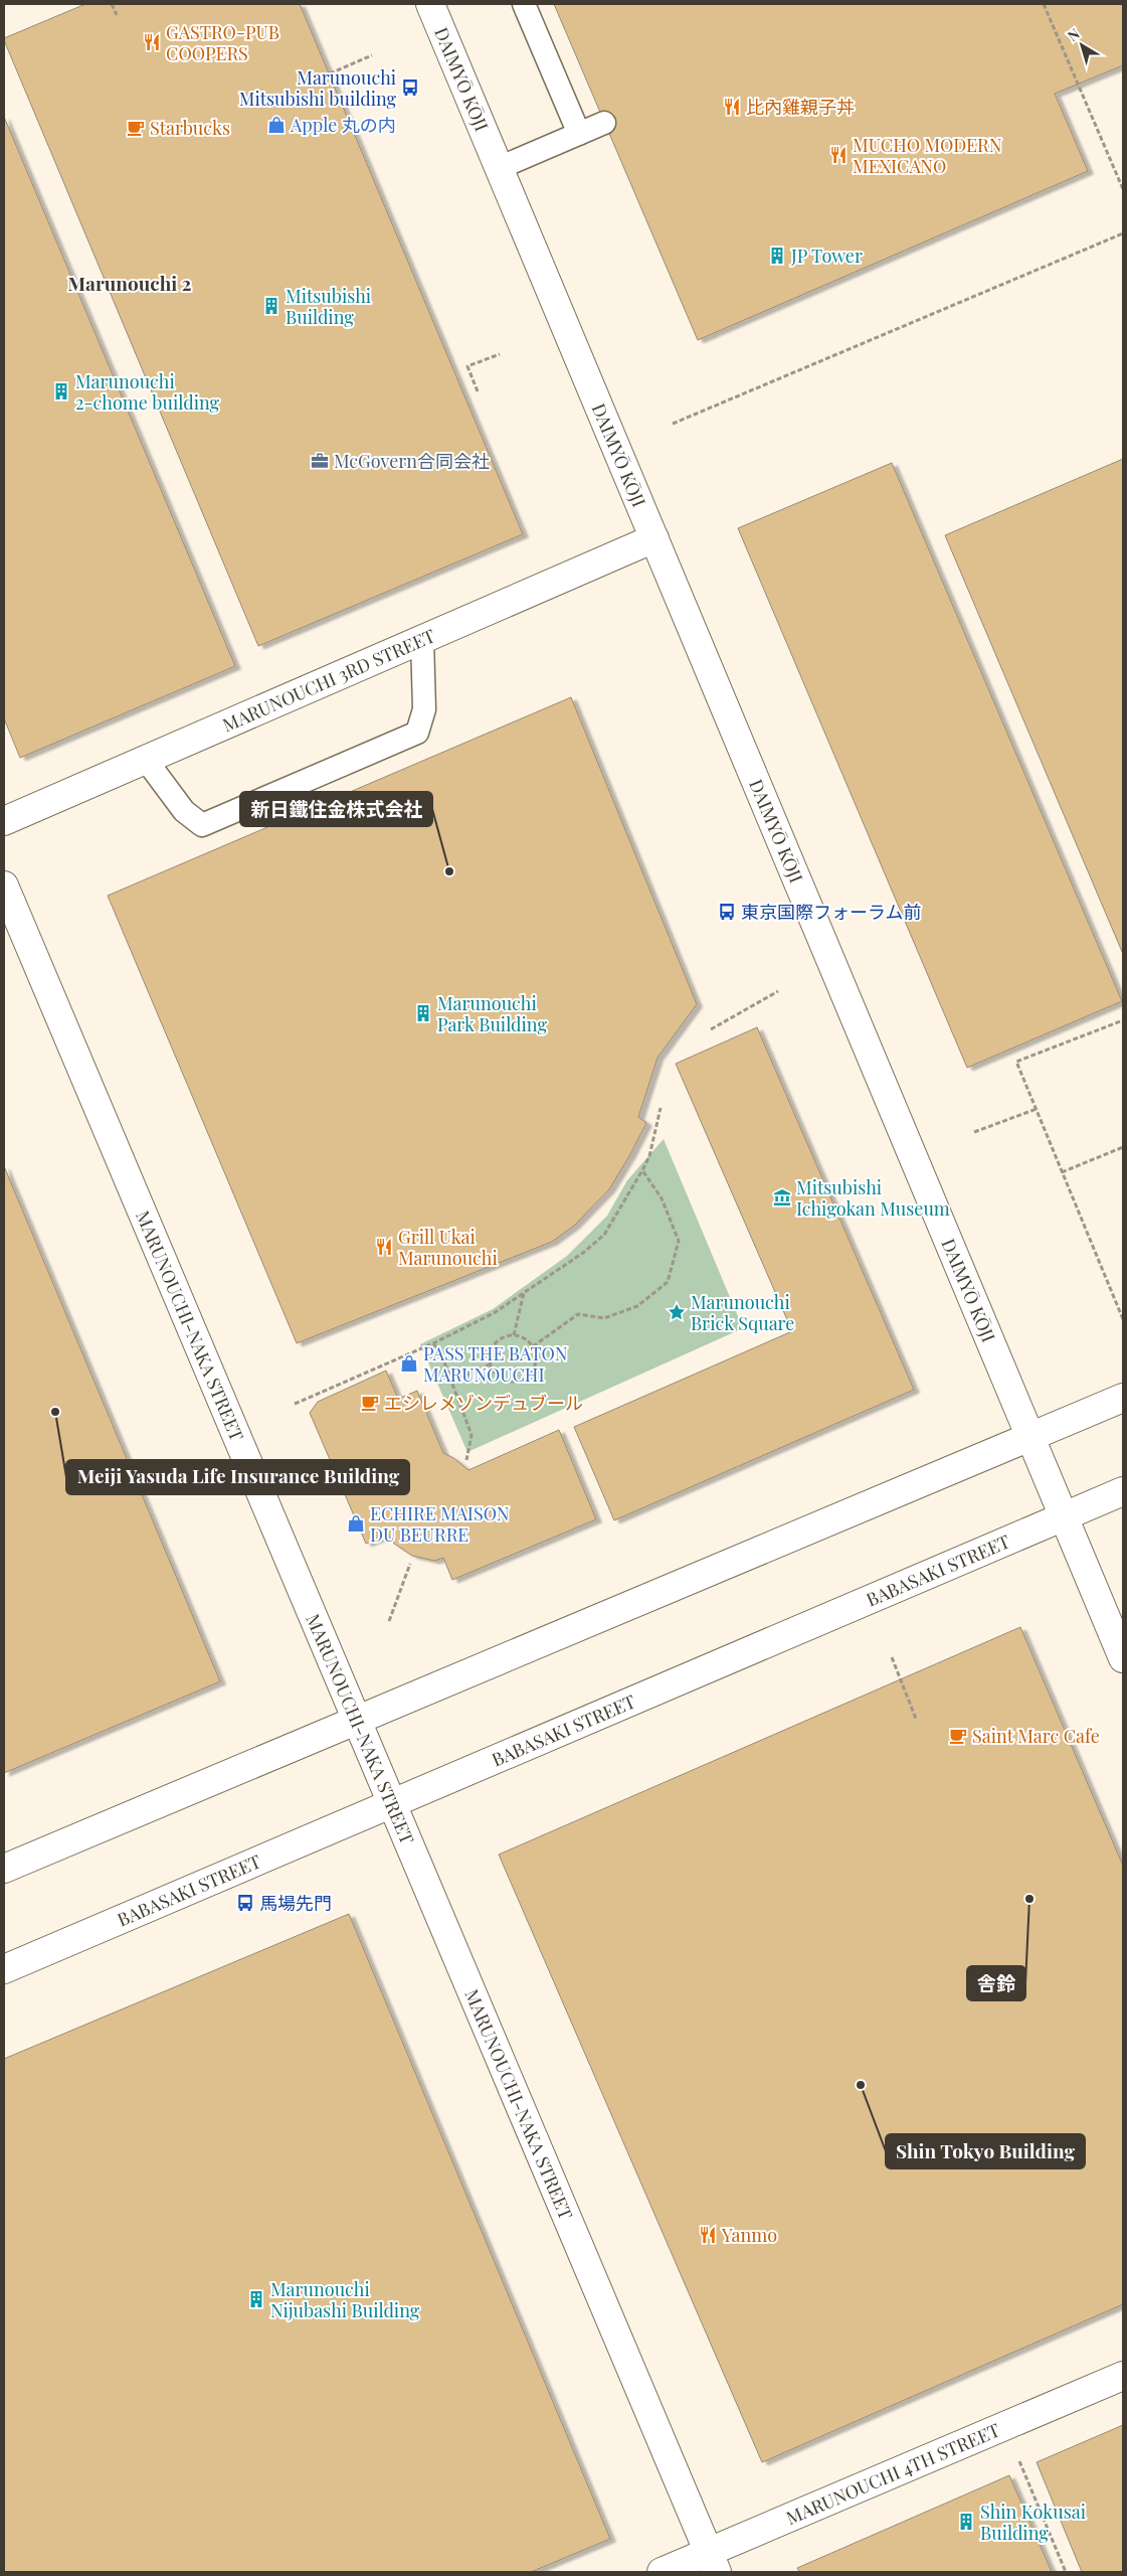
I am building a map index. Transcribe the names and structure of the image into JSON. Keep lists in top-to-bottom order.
{
  "streets": {
    "main road": [
      "DAIMYŌ KŌJI",
      "MARUNOUCHI 3RD STREET",
      "MARUNOUCHI-NAKA STREET",
      "BABASAKI STREET",
      "MARUNOUCHI 4TH STREET"
    ]
  },
  "crossings": [
    ["DAIMYŌ KŌJI", "MARUNOUCHI 3RD STREET"],
    ["DAIMYŌ KŌJI", "BABASAKI STREET"],
    ["MARUNOUCHI-NAKA STREET", "BABASAKI STREET"],
    ["MARUNOUCHI-NAKA STREET", "MARUNOUCHI 4TH STREET"]
  ],
  "districts": ["Marunouchi 2"],
  "places": {
    "restaurant": [
      "GASTRO-PUB COOPERS",
      "比內雞親子丼",
      "MUCHO MODERN MEXICANO",
      "Grill Ukai Marunouchi",
      "Yanmo"
    ],
    "bus stop": ["Marunouchi Mitsubishi building", "東京国際フォーラム前", "馬場先門"],
    "shop": ["Apple 丸の内", "PASS THE BATON MARUNOUCHI", "ECHIRE MAISON DU BEURRE"],
    "cafe": ["Starbucks", "エシレメゾンデュブール", "Saint Marc Cafe"],
    "building": [
      "JP Tower",
      "Mitsubishi Building",
      "Marunouchi 2-chome building",
      "Marunouchi Park Building",
      "Marunouchi Nijubashi Building",
      "Shin Kokusai Building"
    ],
    "office": ["McGovern合同会社"],
    "other": [
      "新日鐵住金株式会社",
      "Meiji Yasuda Life Insurance Building",
      "舎鈴",
      "Shin Tokyo Building"
    ],
    "museum": ["Mitsubishi Ichigokan Museum"],
    "place": ["Marunouchi Brick Square"]
  },
  "north": "top left"
}
